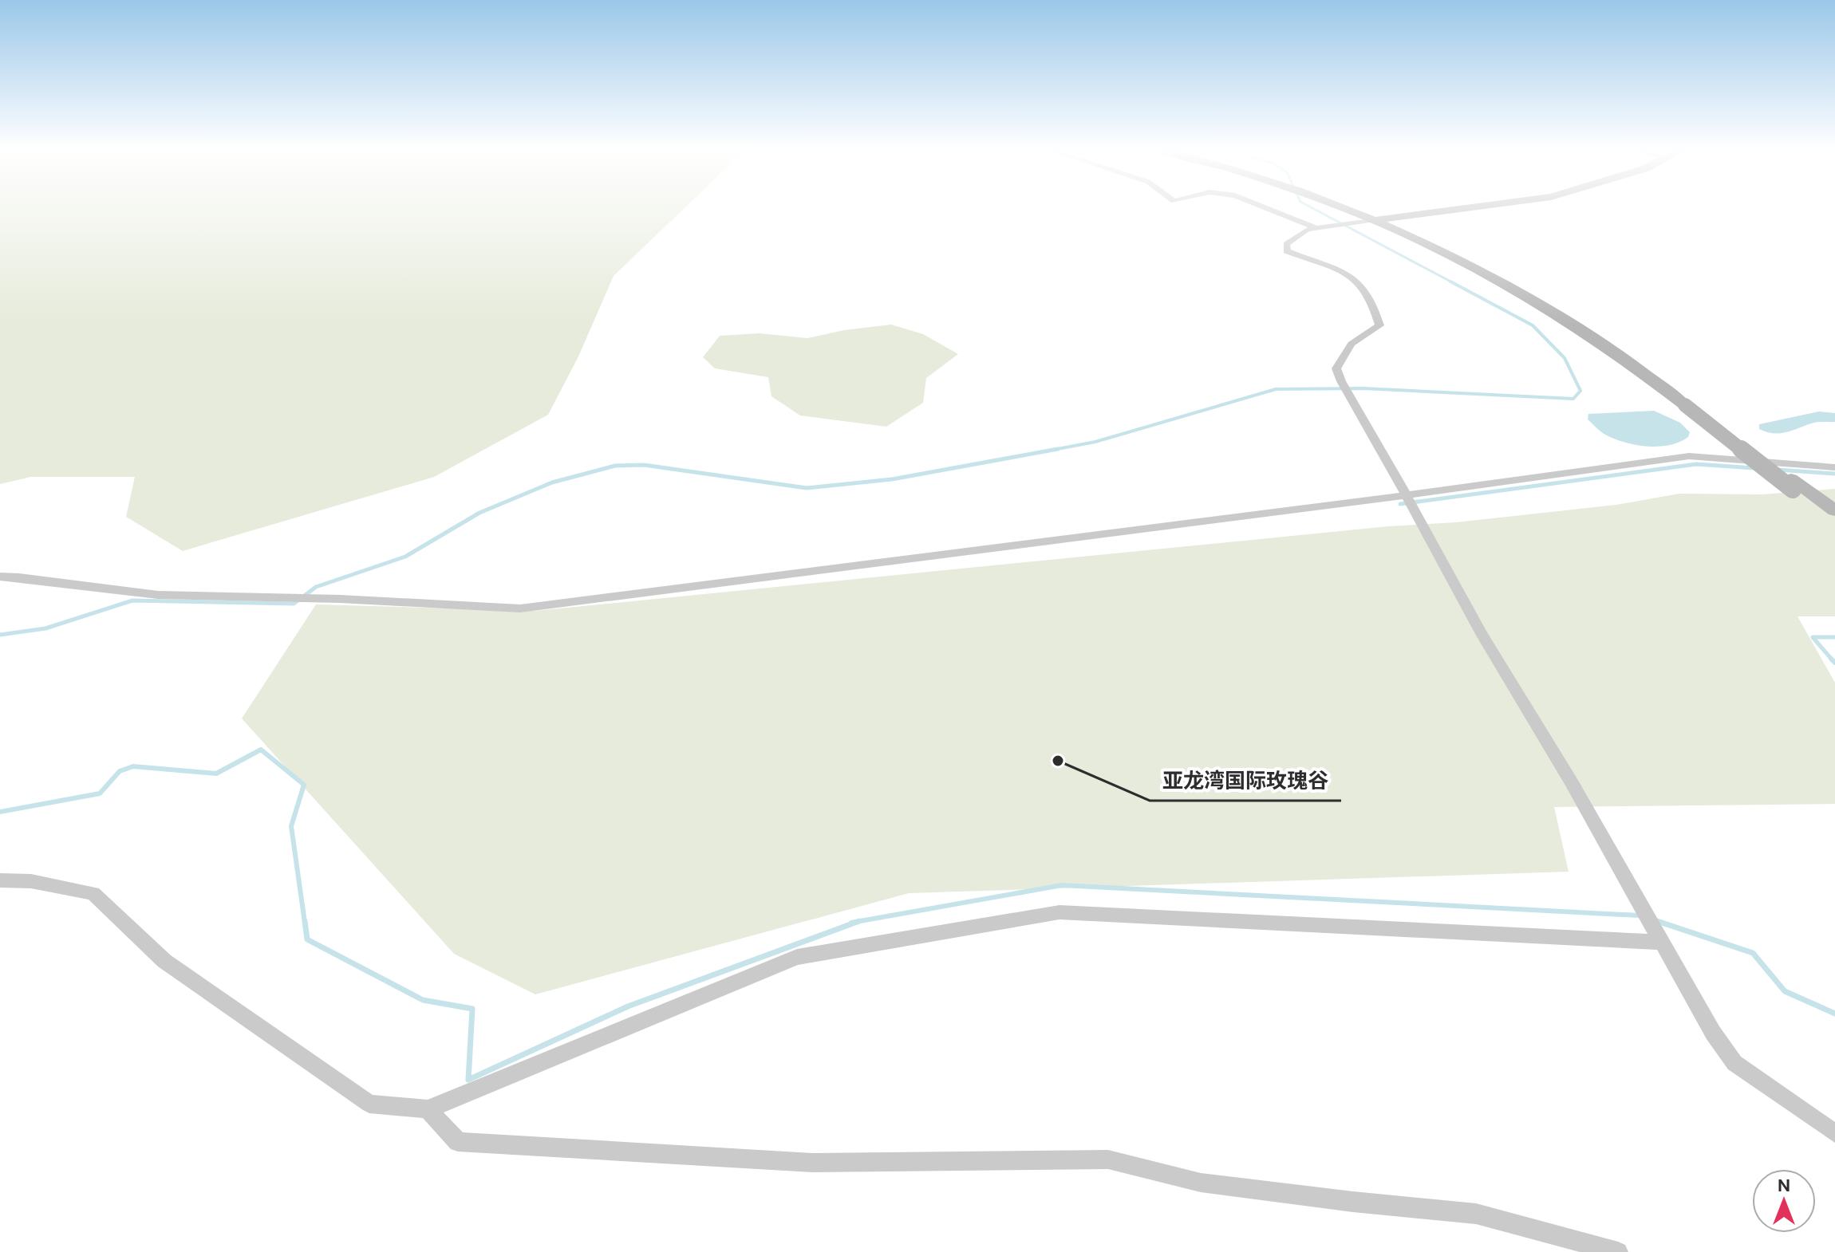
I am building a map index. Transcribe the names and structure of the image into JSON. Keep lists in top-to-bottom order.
{
  "places": ["亚龙湾国际玫瑰谷"],
  "north": "top"
}
